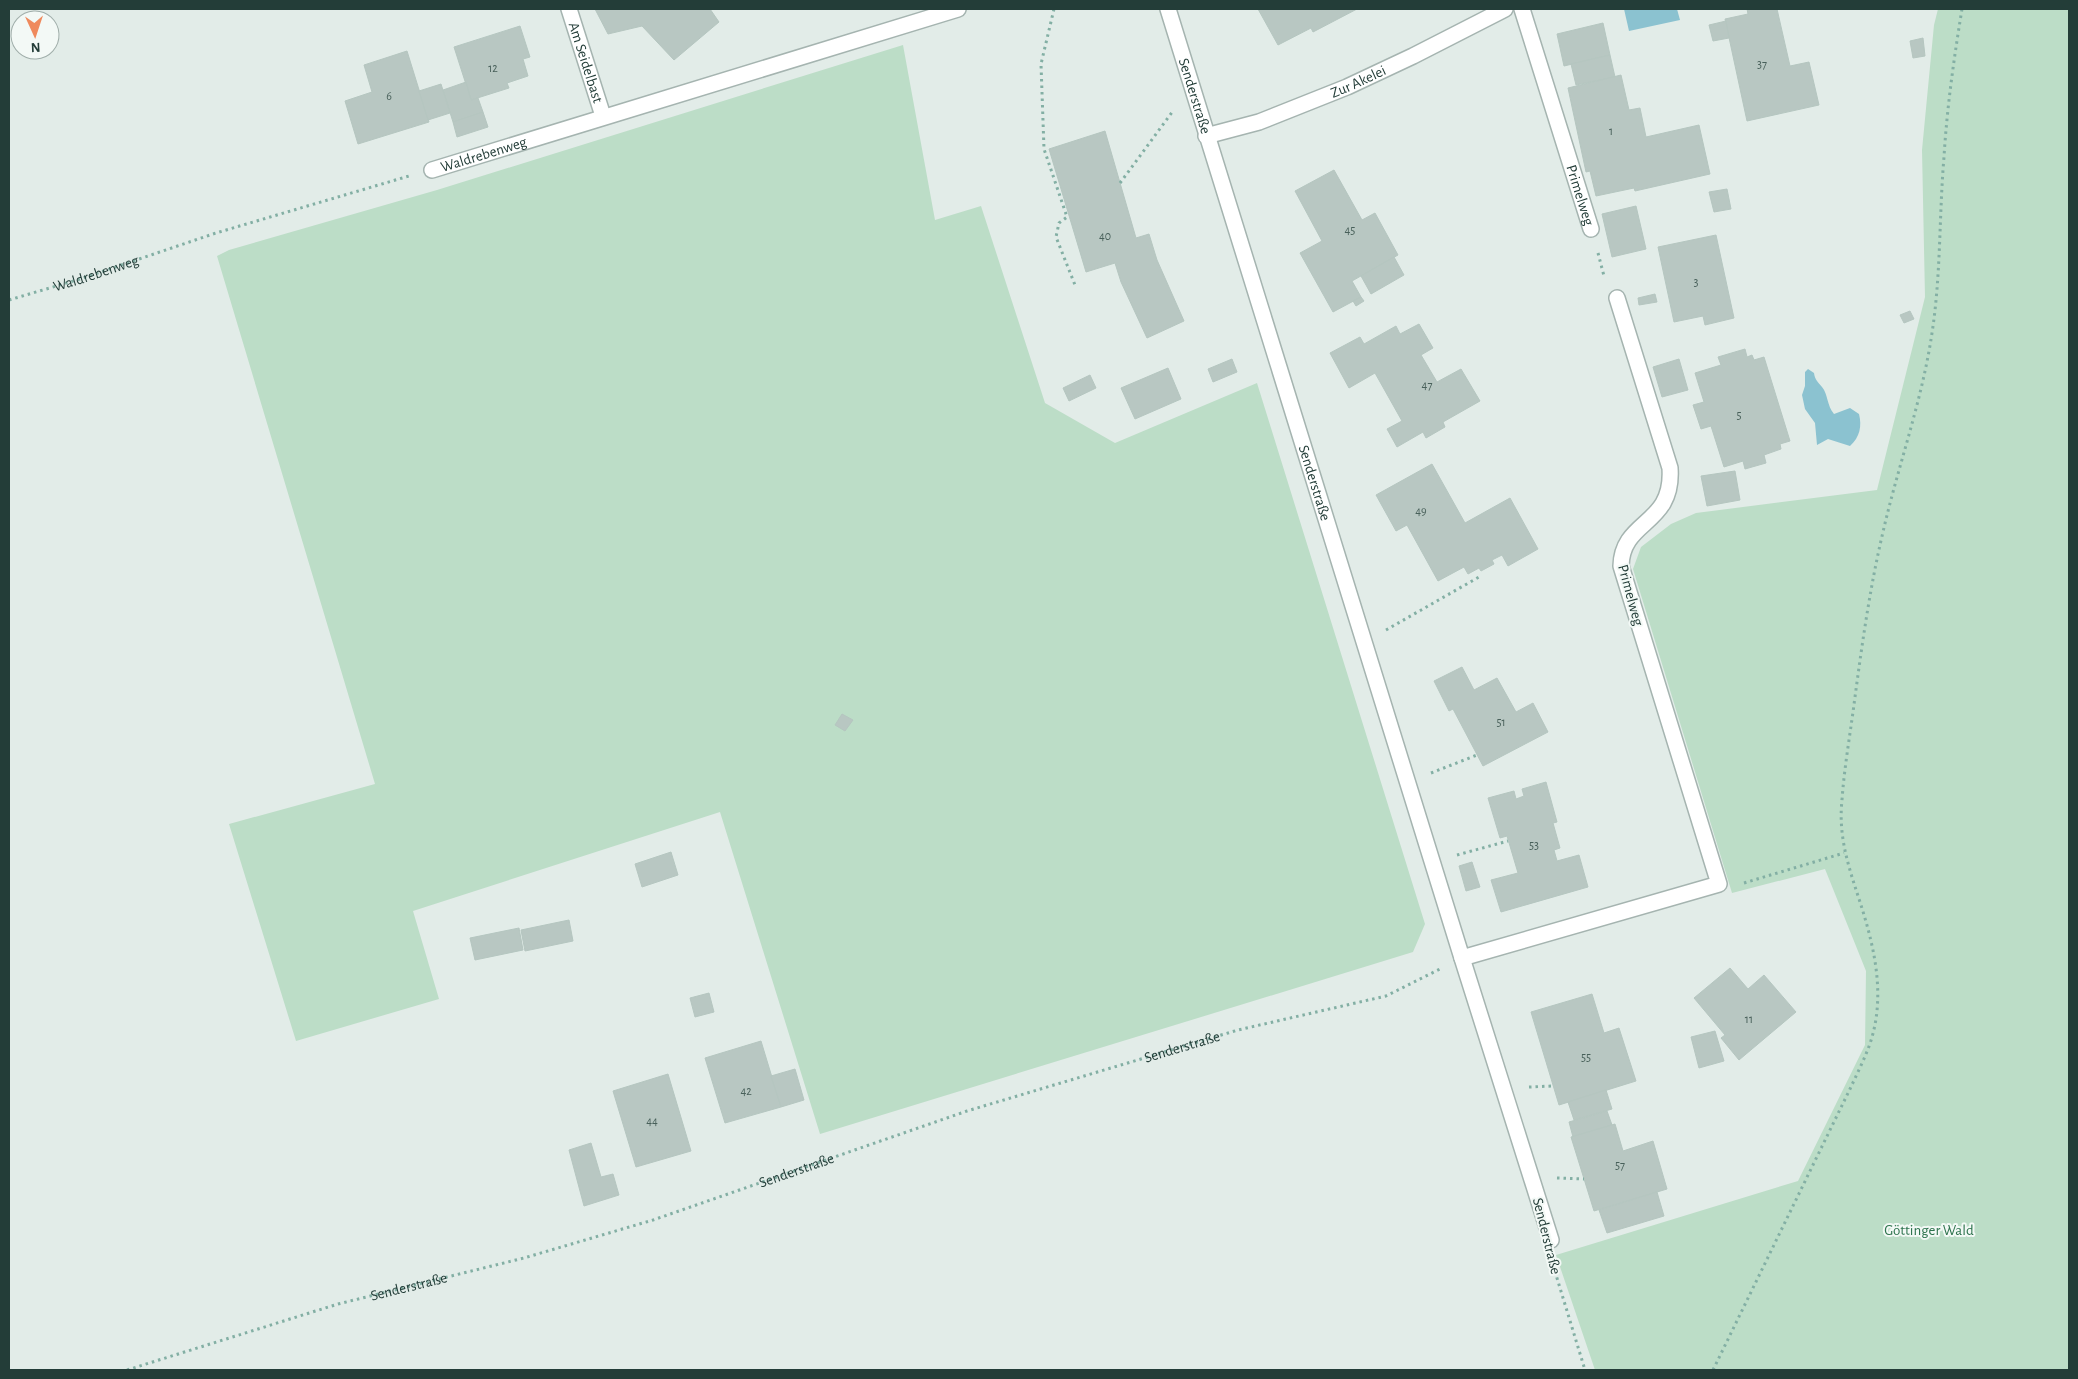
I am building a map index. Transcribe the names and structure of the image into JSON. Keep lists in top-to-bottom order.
{
  "streets": {
    "street": [
      "Am Seidelbast",
      "Zur Akelei",
      "Senderstraße",
      "Waldrebenweg",
      "Primelweg"
    ]
  },
  "crossings": [
    ["Am Seidelbast", "Waldrebenweg"],
    ["Zur Akelei", "Senderstraße"]
  ],
  "parks": ["Göttinger Wald"],
  "house_numbers": [
    "37",
    "12",
    "6",
    "1",
    "45",
    "40",
    "3",
    "47",
    "5",
    "49",
    "51",
    "53",
    "11",
    "55",
    "42",
    "44",
    "57"
  ],
  "north": "bottom"
}
